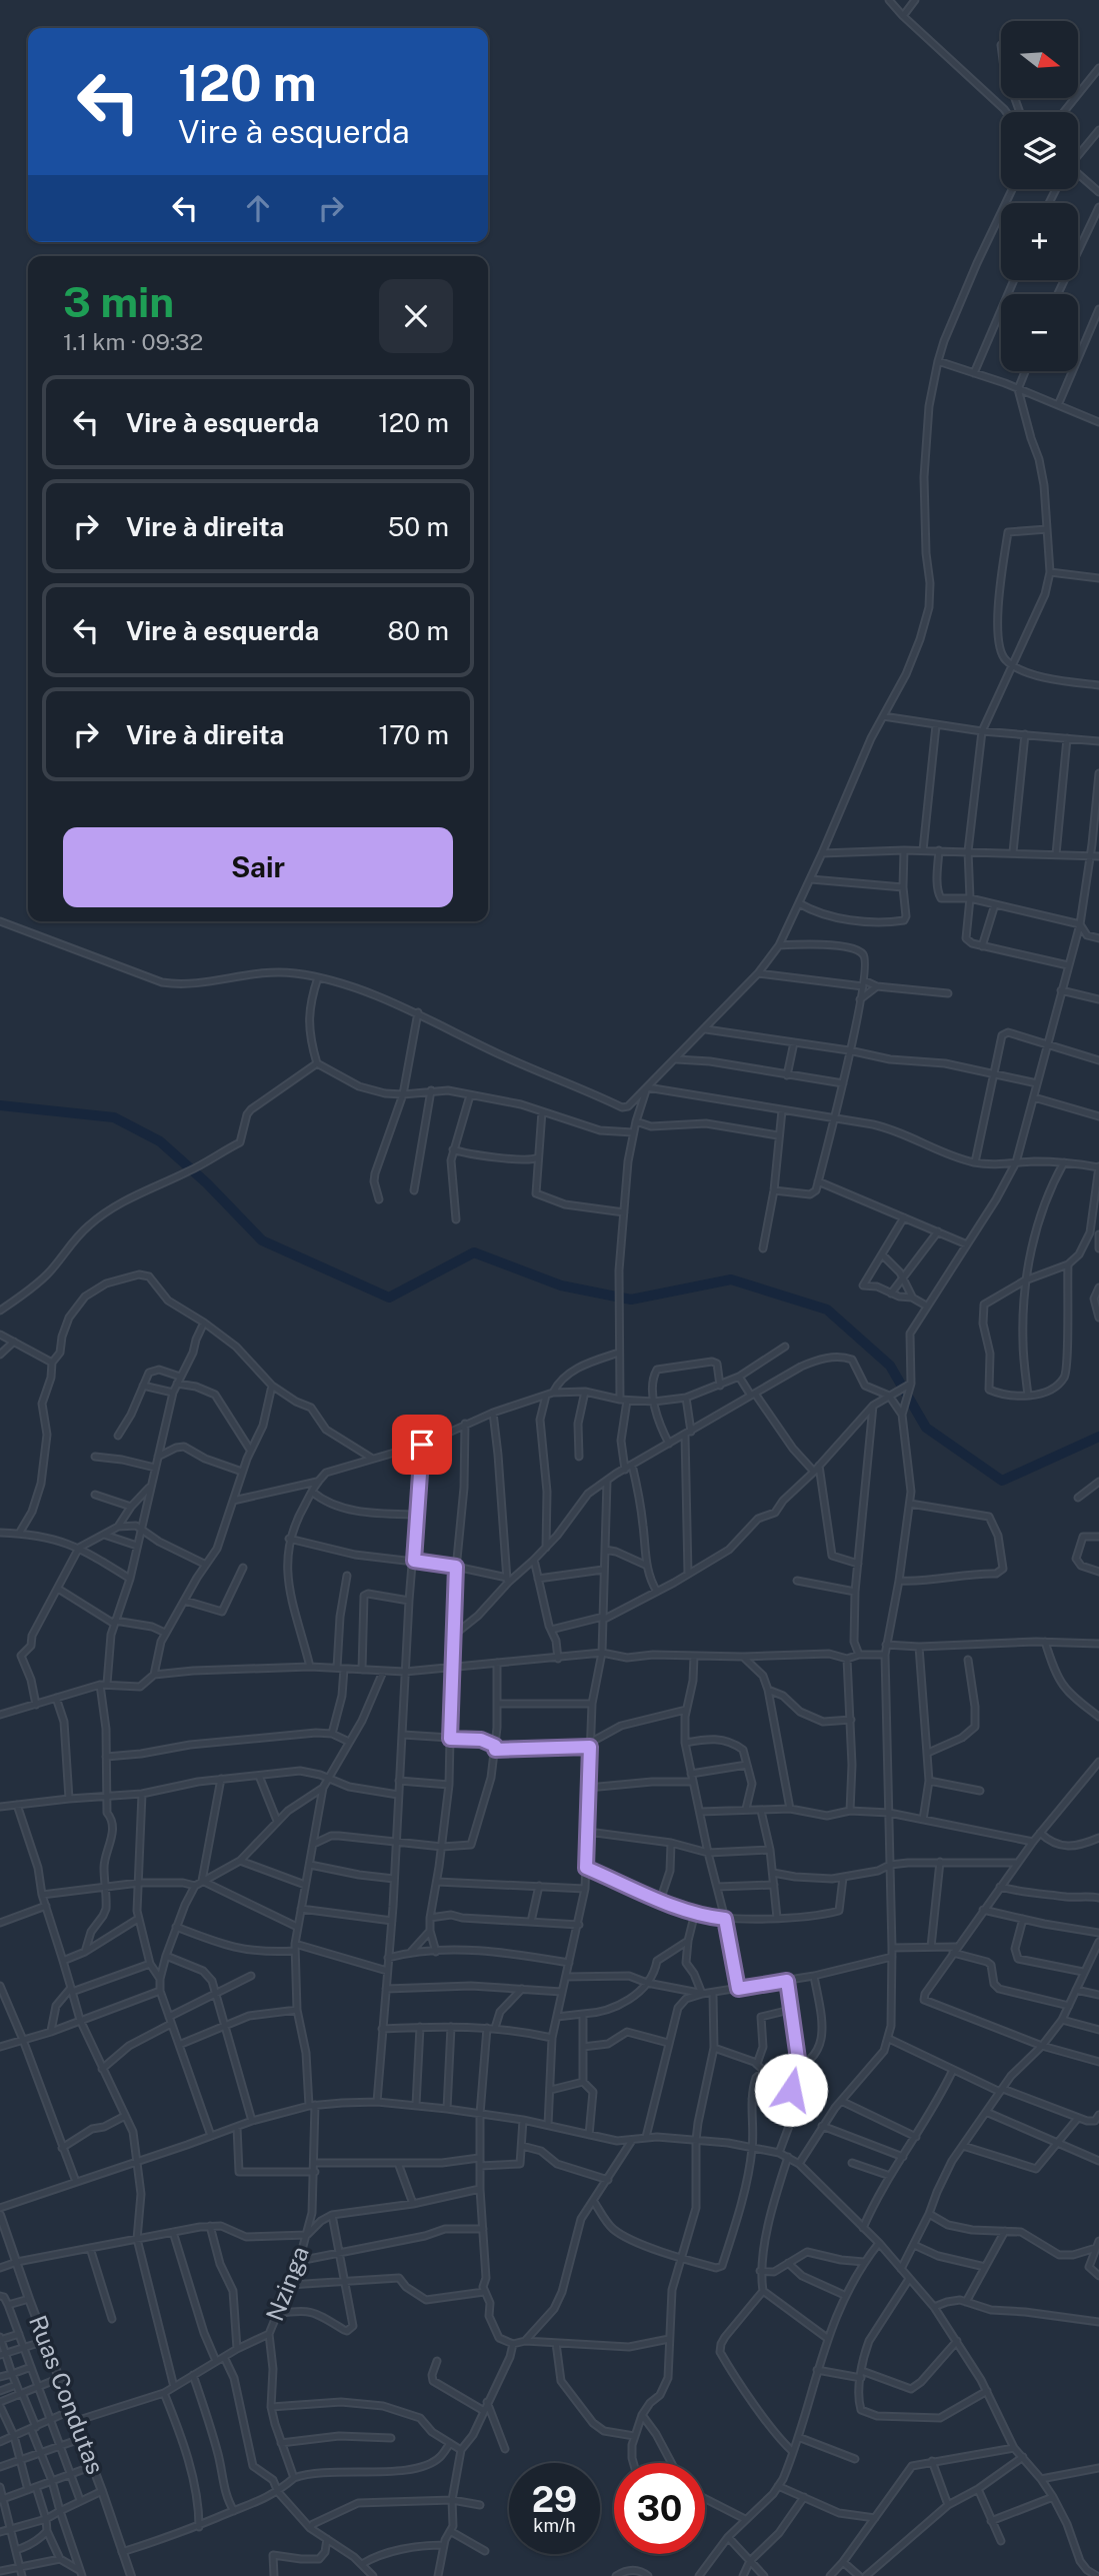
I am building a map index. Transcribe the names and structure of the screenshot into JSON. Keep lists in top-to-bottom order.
{
  "streets": {
    "street": ["Nzinga", "Ruas Condutas"]
  },
  "crossings": [
    ["Nzinga", "Ruas Condutas"]
  ],
  "north": "right",
  "page": {
    "map_buttons": ["+", "−"],
    "turn": ["120 m", "Vire à esquerda"],
    "heading": ["3 min", "1.1 km · 09:32"],
    "list": [
      {
        "name": "Vire à esquerda",
        "value": "120 m"
      },
      {
        "name": "Vire à direita",
        "value": "50 m"
      },
      {
        "name": "Vire à esquerda",
        "value": "80 m"
      },
      {
        "name": "Vire à direita",
        "value": "170 m"
      }
    ],
    "buttons": "Sair",
    "speed": "29 km/h",
    "limit": "30"
  }
}
